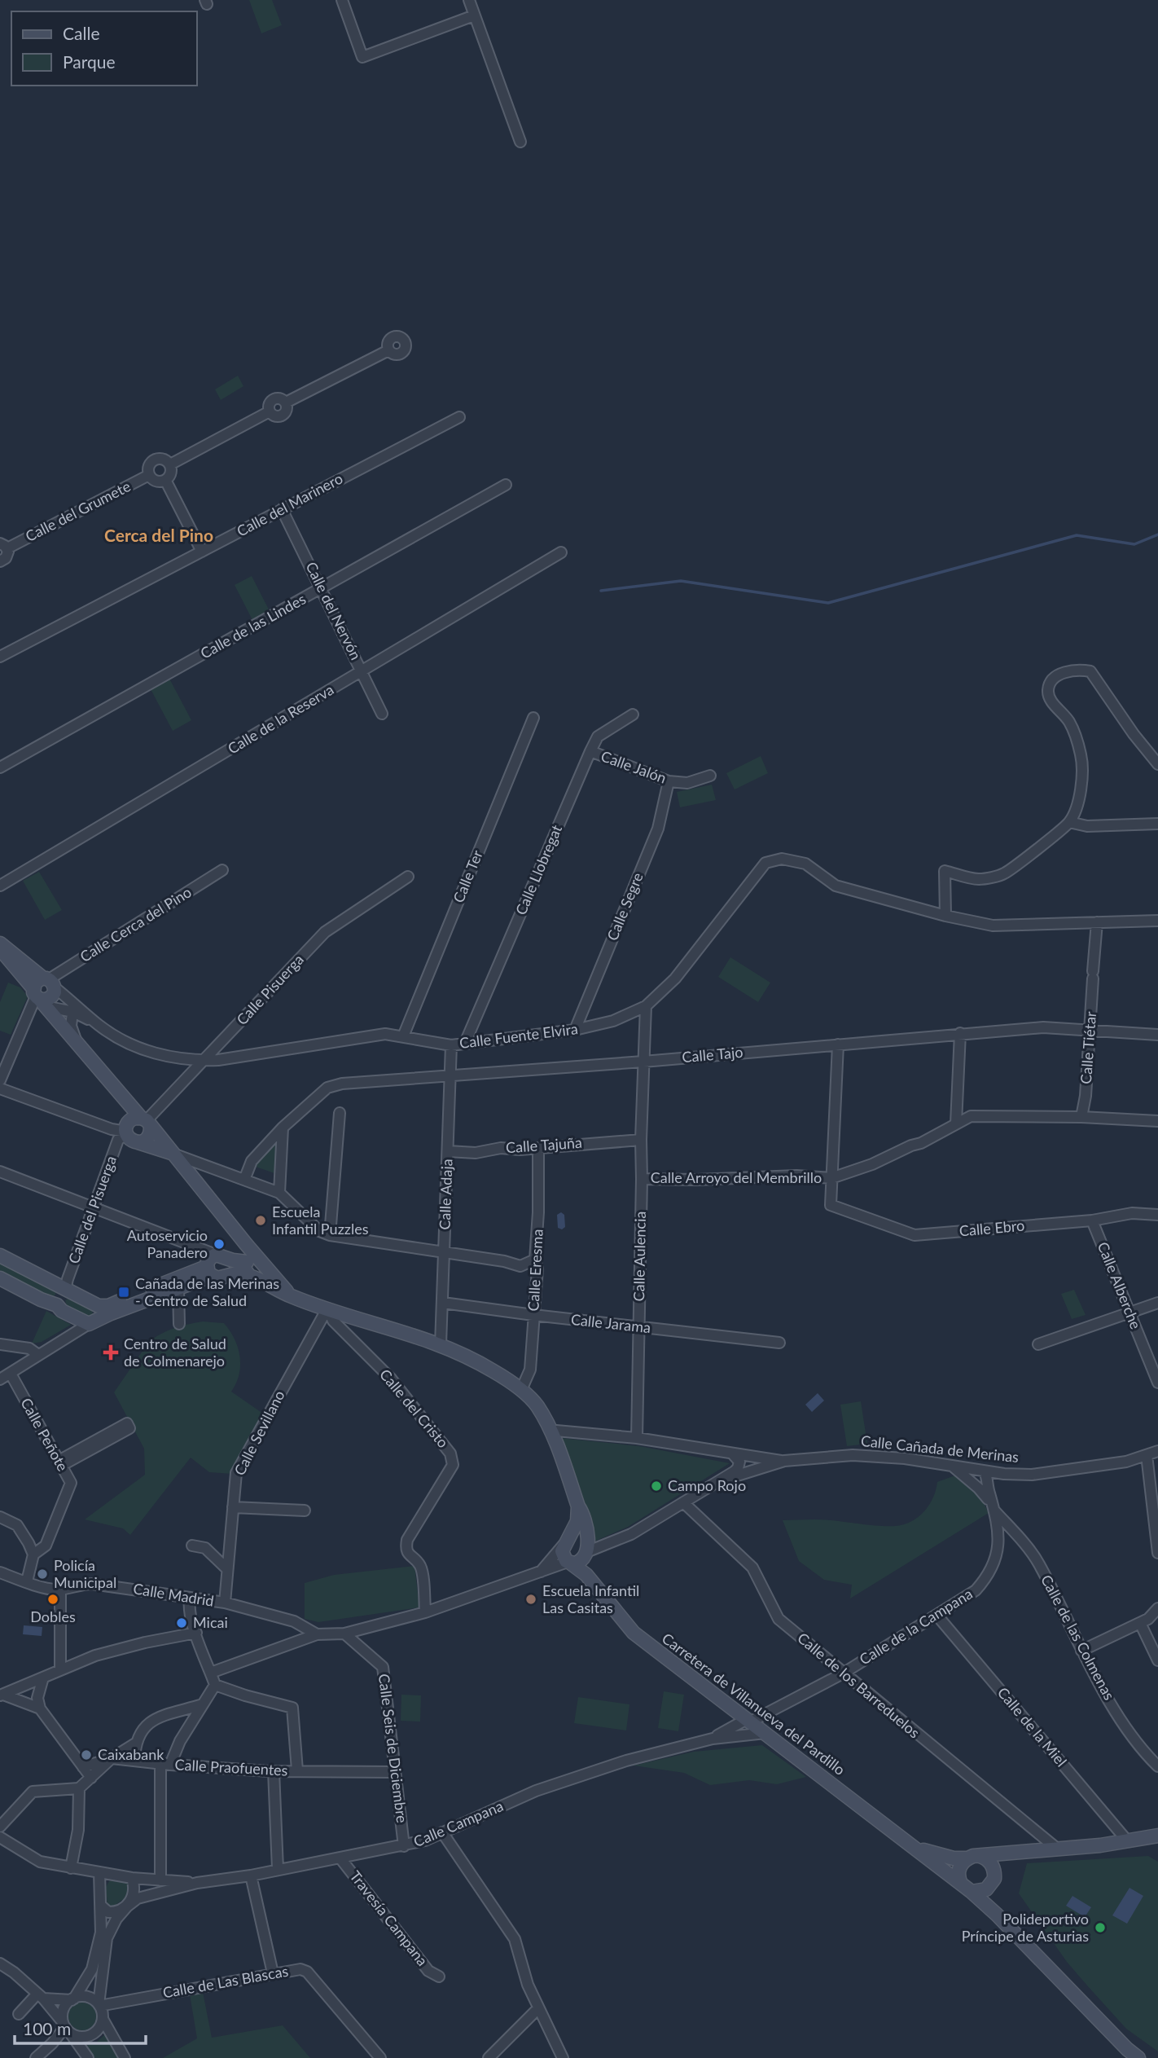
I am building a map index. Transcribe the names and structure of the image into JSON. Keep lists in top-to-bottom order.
{
  "streets": {
    "street": [
      "Calle del Marinero",
      "Calle del Grumete",
      "Calle del Nervón",
      "Calle de las Lindes",
      "Calle de la Reserva",
      "Calle Jalón",
      "Calle Llobregat",
      "Calle Ter",
      "Calle Segre",
      "Calle Cerca del Pino",
      "Calle Pisuerga",
      "Calle Fuente Elvira",
      "Calle Tiétar",
      "Calle Tajo",
      "Calle Tajuña",
      "Calle Arroyo del Membrillo",
      "Calle Adaja",
      "Calle del Pisuerga",
      "Calle Ebro",
      "Calle Aulencia",
      "Calle Eresma",
      "Calle Alberche",
      "Calle Jarama",
      "Calle del Cristo",
      "Calle Sevillano",
      "Calle Peñote",
      "Calle Cañada de Merinas",
      "Calle Madrid",
      "Calle de la Campana",
      "Calle de las Colmenas",
      "Calle de los Barreduelos",
      "Carretera de Villanueva del Pardillo",
      "Calle de la Miel",
      "Calle Seis de Diciembre",
      "Calle Praofuentes",
      "Calle Campana",
      "Travesía Campana",
      "Calle de Las Blascas"
    ]
  },
  "crossings": [
    ["Calle del Marinero", "Calle del Nervón"],
    ["Calle del Nervón", "Calle de las Lindes"],
    ["Calle del Nervón", "Calle de la Reserva"],
    ["Calle Jalón", "Calle Llobregat"],
    ["Calle Jalón", "Calle Segre"],
    ["Calle Llobregat", "Calle Fuente Elvira"],
    ["Calle Ter", "Calle Fuente Elvira"],
    ["Calle Segre", "Calle Fuente Elvira"],
    ["Calle Cerca del Pino", "Calle Fuente Elvira"],
    ["Calle Pisuerga", "Calle Fuente Elvira"],
    ["Calle Pisuerga", "Calle del Pisuerga"],
    ["Calle Fuente Elvira", "Calle Adaja"],
    ["Calle Fuente Elvira", "Calle Aulencia"],
    ["Calle Tiétar", "Calle Tajo"],
    ["Calle Tiétar", "Calle Arroyo del Membrillo"],
    ["Calle Tajo", "Calle Adaja"],
    ["Calle Tajo", "Calle Aulencia"],
    ["Calle Tajuña", "Calle Adaja"],
    ["Calle Tajuña", "Calle Aulencia"],
    ["Calle Tajuña", "Calle Eresma"],
    ["Calle Arroyo del Membrillo", "Calle Ebro"],
    ["Calle Arroyo del Membrillo", "Calle Aulencia"],
    ["Calle Adaja", "Calle Jarama"],
    ["Calle Ebro", "Calle Alberche"],
    ["Calle Aulencia", "Calle Jarama"],
    ["Calle Eresma", "Calle Jarama"],
    ["Calle del Cristo", "Calle Sevillano"],
    ["Calle del Cristo", "Calle Madrid"],
    ["Calle Sevillano", "Calle Madrid"],
    ["Calle Cañada de Merinas", "Calle de la Campana"],
    ["Calle Madrid", "Carretera de Villanueva del Pardillo"],
    ["Calle Madrid", "Calle Seis de Diciembre"],
    ["Calle de la Campana", "Calle de las Colmenas"],
    ["Calle de la Campana", "Calle de los Barreduelos"],
    ["Calle de la Campana", "Carretera de Villanueva del Pardillo"],
    ["Calle de la Campana", "Calle de la Miel"],
    ["Calle de la Campana", "Calle Campana"],
    ["Calle de los Barreduelos", "Carretera de Villanueva del Pardillo"],
    ["Carretera de Villanueva del Pardillo", "Calle de la Miel"],
    ["Calle Seis de Diciembre", "Calle Praofuentes"],
    ["Calle Seis de Diciembre", "Calle Campana"],
    ["Calle Campana", "Travesía Campana"]
  ],
  "districts": ["Cerca del Pino"],
  "places": {
    "other": [
      "Escuela Infantil Puzzles",
      "Autoservicio Panadero",
      "Campo Rojo",
      "Policía Municipal",
      "Dobles",
      "Escuela Infantil Las Casitas",
      "Micai",
      "Caixabank",
      "Polideportivo Príncipe de Asturias"
    ],
    "transit": ["Cañada de las Merinas - Centro de Salud"],
    "health": ["Centro de Salud de Colmenarejo"]
  },
  "legend": ["Calle", "Parque"],
  "scale_bar": "100 m"
}
